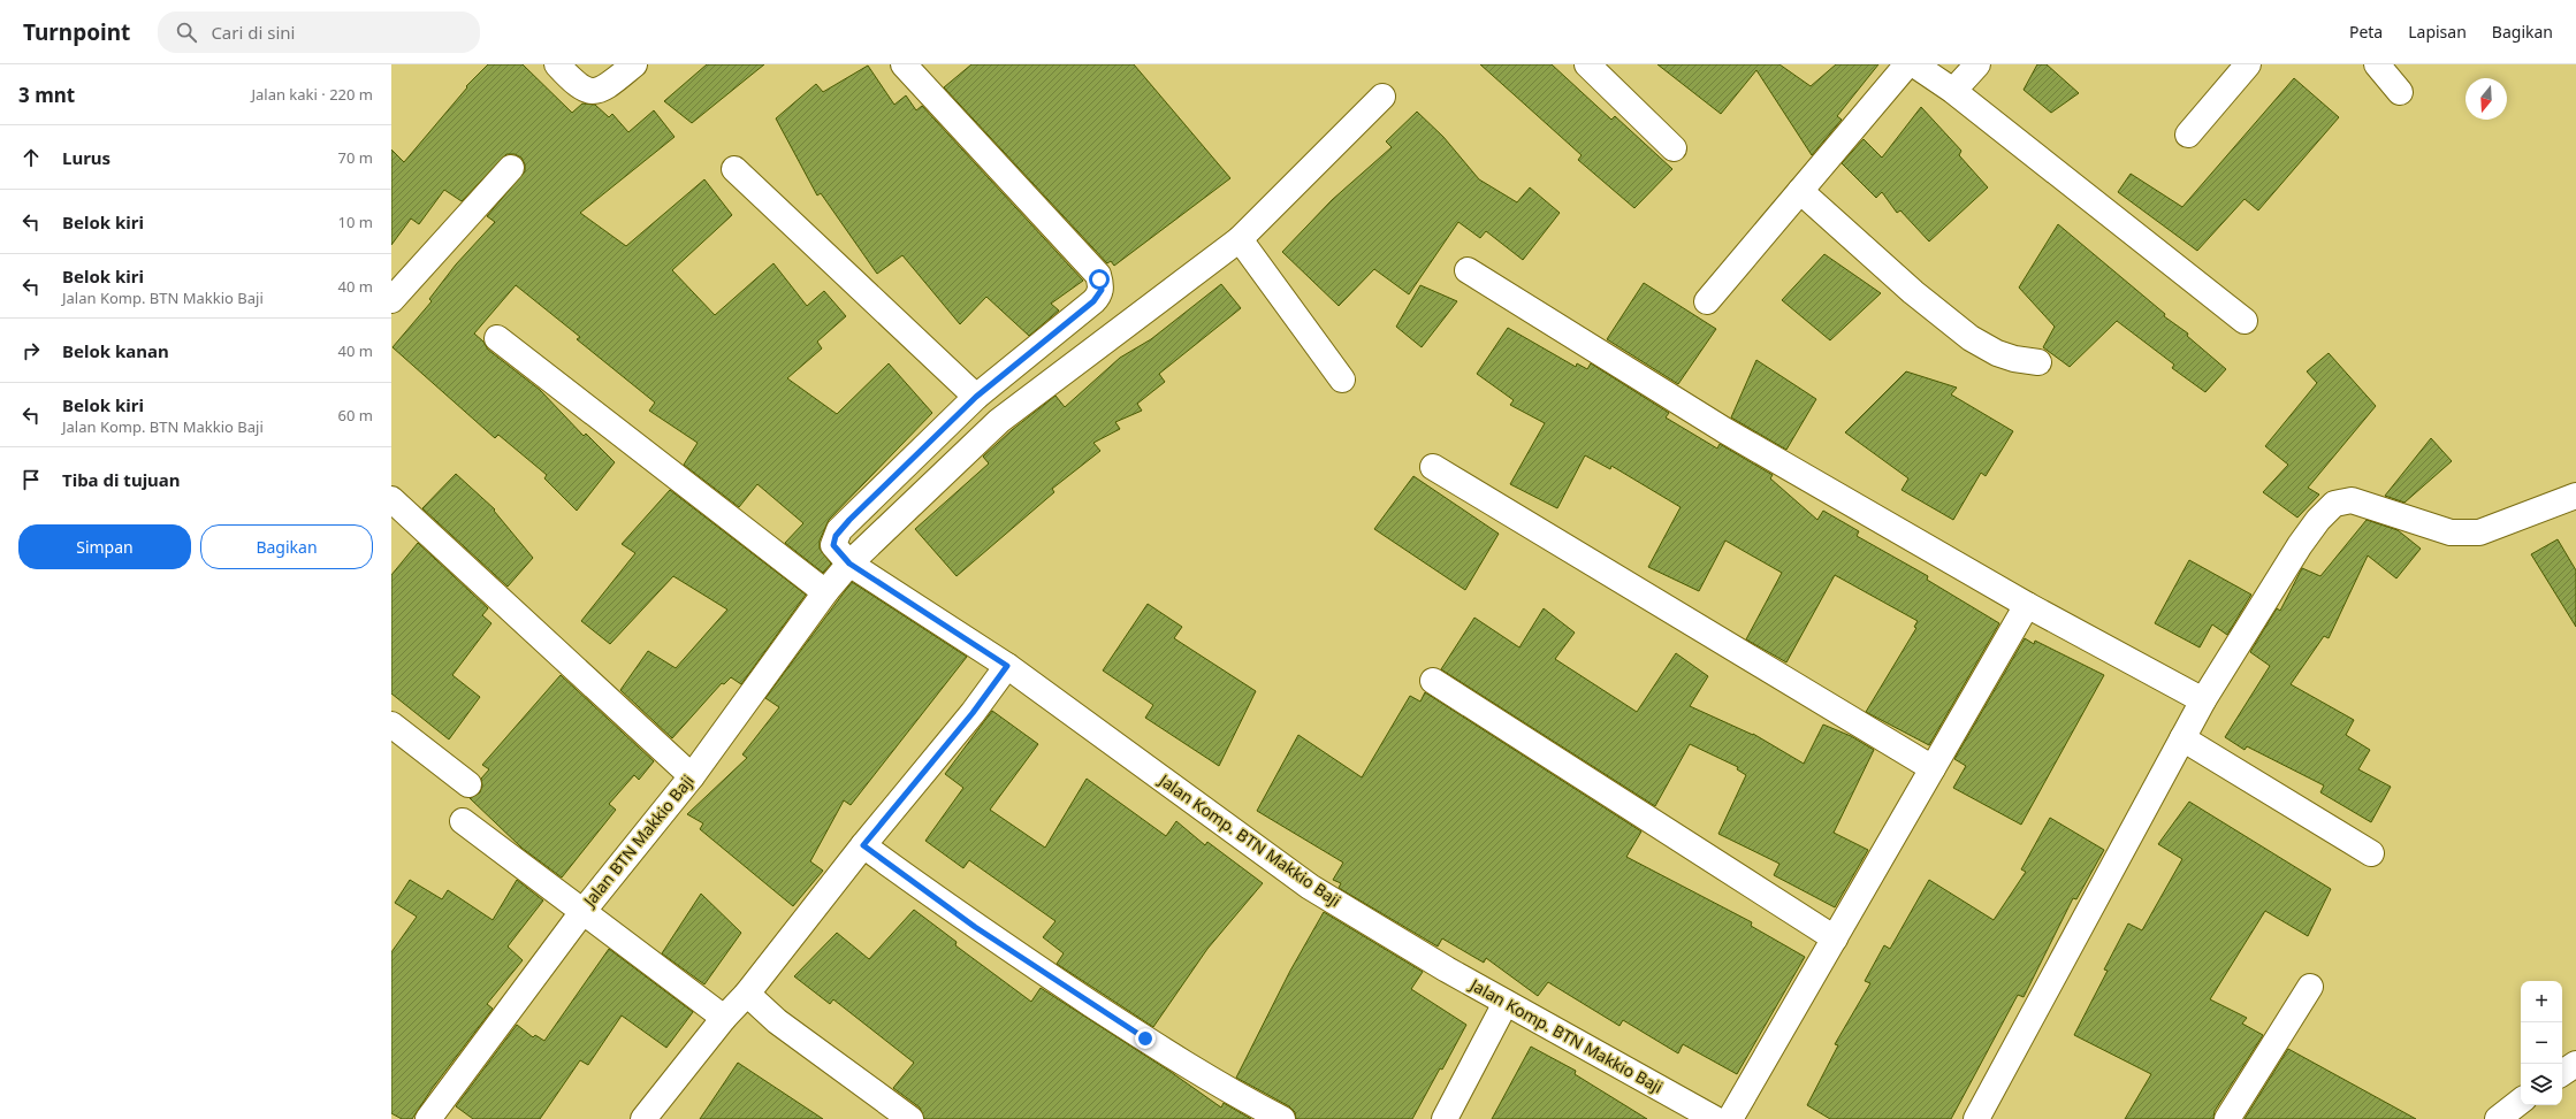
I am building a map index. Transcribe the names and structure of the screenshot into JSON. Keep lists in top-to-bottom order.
{
  "streets": {
    "street": ["Jalan BTN Makkio Baji", "Jalan Komp. BTN Makkio Baji"]
  },
  "crossings": [
    ["Jalan BTN Makkio Baji", "Jalan Komp. BTN Makkio Baji"]
  ],
  "north": "bottom",
  "page": {
    "header": "Turnpoint",
    "search": "Cari di sini",
    "nav": ["Peta", "Lapisan", "Bagikan"],
    "heading": ["3 mnt", "Jalan kaki · 220 m"],
    "list": [
      ["Lurus", "70 m"],
      ["Belok kiri", "10 m"],
      ["Belok kiri", "Jalan Komp. BTN Makkio Baji", "40 m"],
      ["Belok kanan", "40 m"],
      ["Belok kiri", "Jalan Komp. BTN Makkio Baji", "60 m"],
      "Tiba di tujuan"
    ],
    "buttons": ["Simpan", "Bagikan"],
    "map_buttons": ["+", "−"]
  }
}
